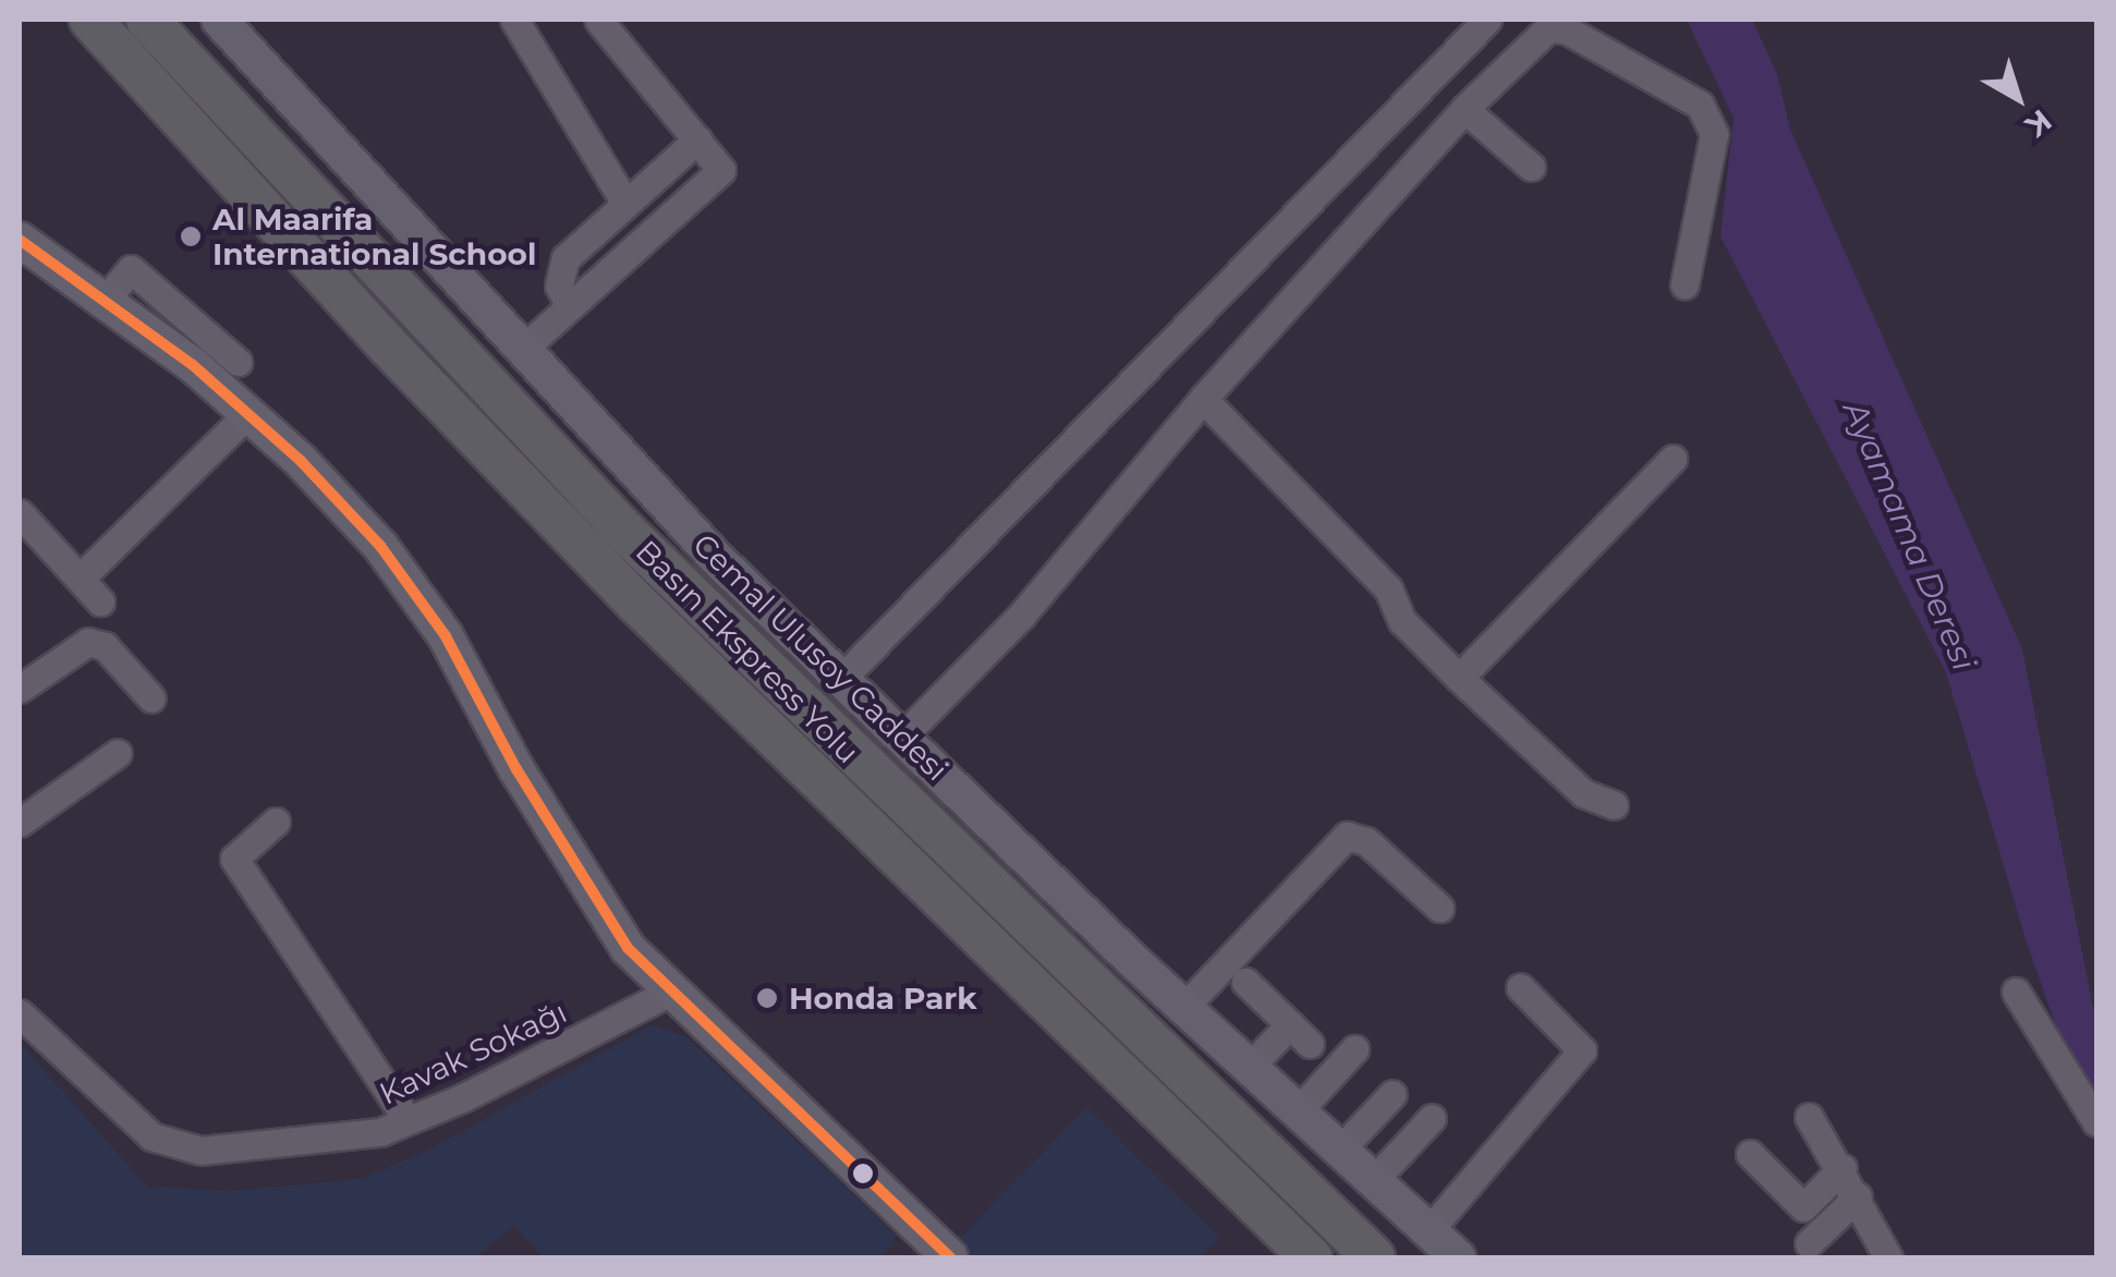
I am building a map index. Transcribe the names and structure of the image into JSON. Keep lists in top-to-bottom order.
{
  "streets": {
    "highway": ["Basın Ekspress Yolu"],
    "main road": ["Cemal Ulusoy Caddesi"],
    "street": ["Kavak Sokağı"]
  },
  "water": ["Ayamama Deresi"],
  "places": ["Al Maarifa International School", "Honda Park"],
  "north": "bottom right"
}
